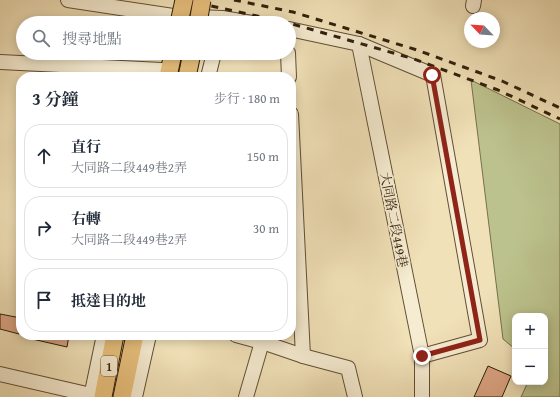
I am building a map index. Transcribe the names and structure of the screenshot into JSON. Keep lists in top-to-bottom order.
{
  "streets": {
    "main road": ["1"],
    "street": ["大同路二段449巷"]
  },
  "north": "top left",
  "page": {
    "search": "搜尋地點",
    "heading": ["3 分鐘", "步行 · 180 m"],
    "list": [
      ["直行", "大同路二段449巷2弄", "150 m"],
      ["右轉", "大同路二段449巷2弄", "30 m"],
      "抵達目的地"
    ],
    "map_buttons": ["+", "−"]
  }
}
